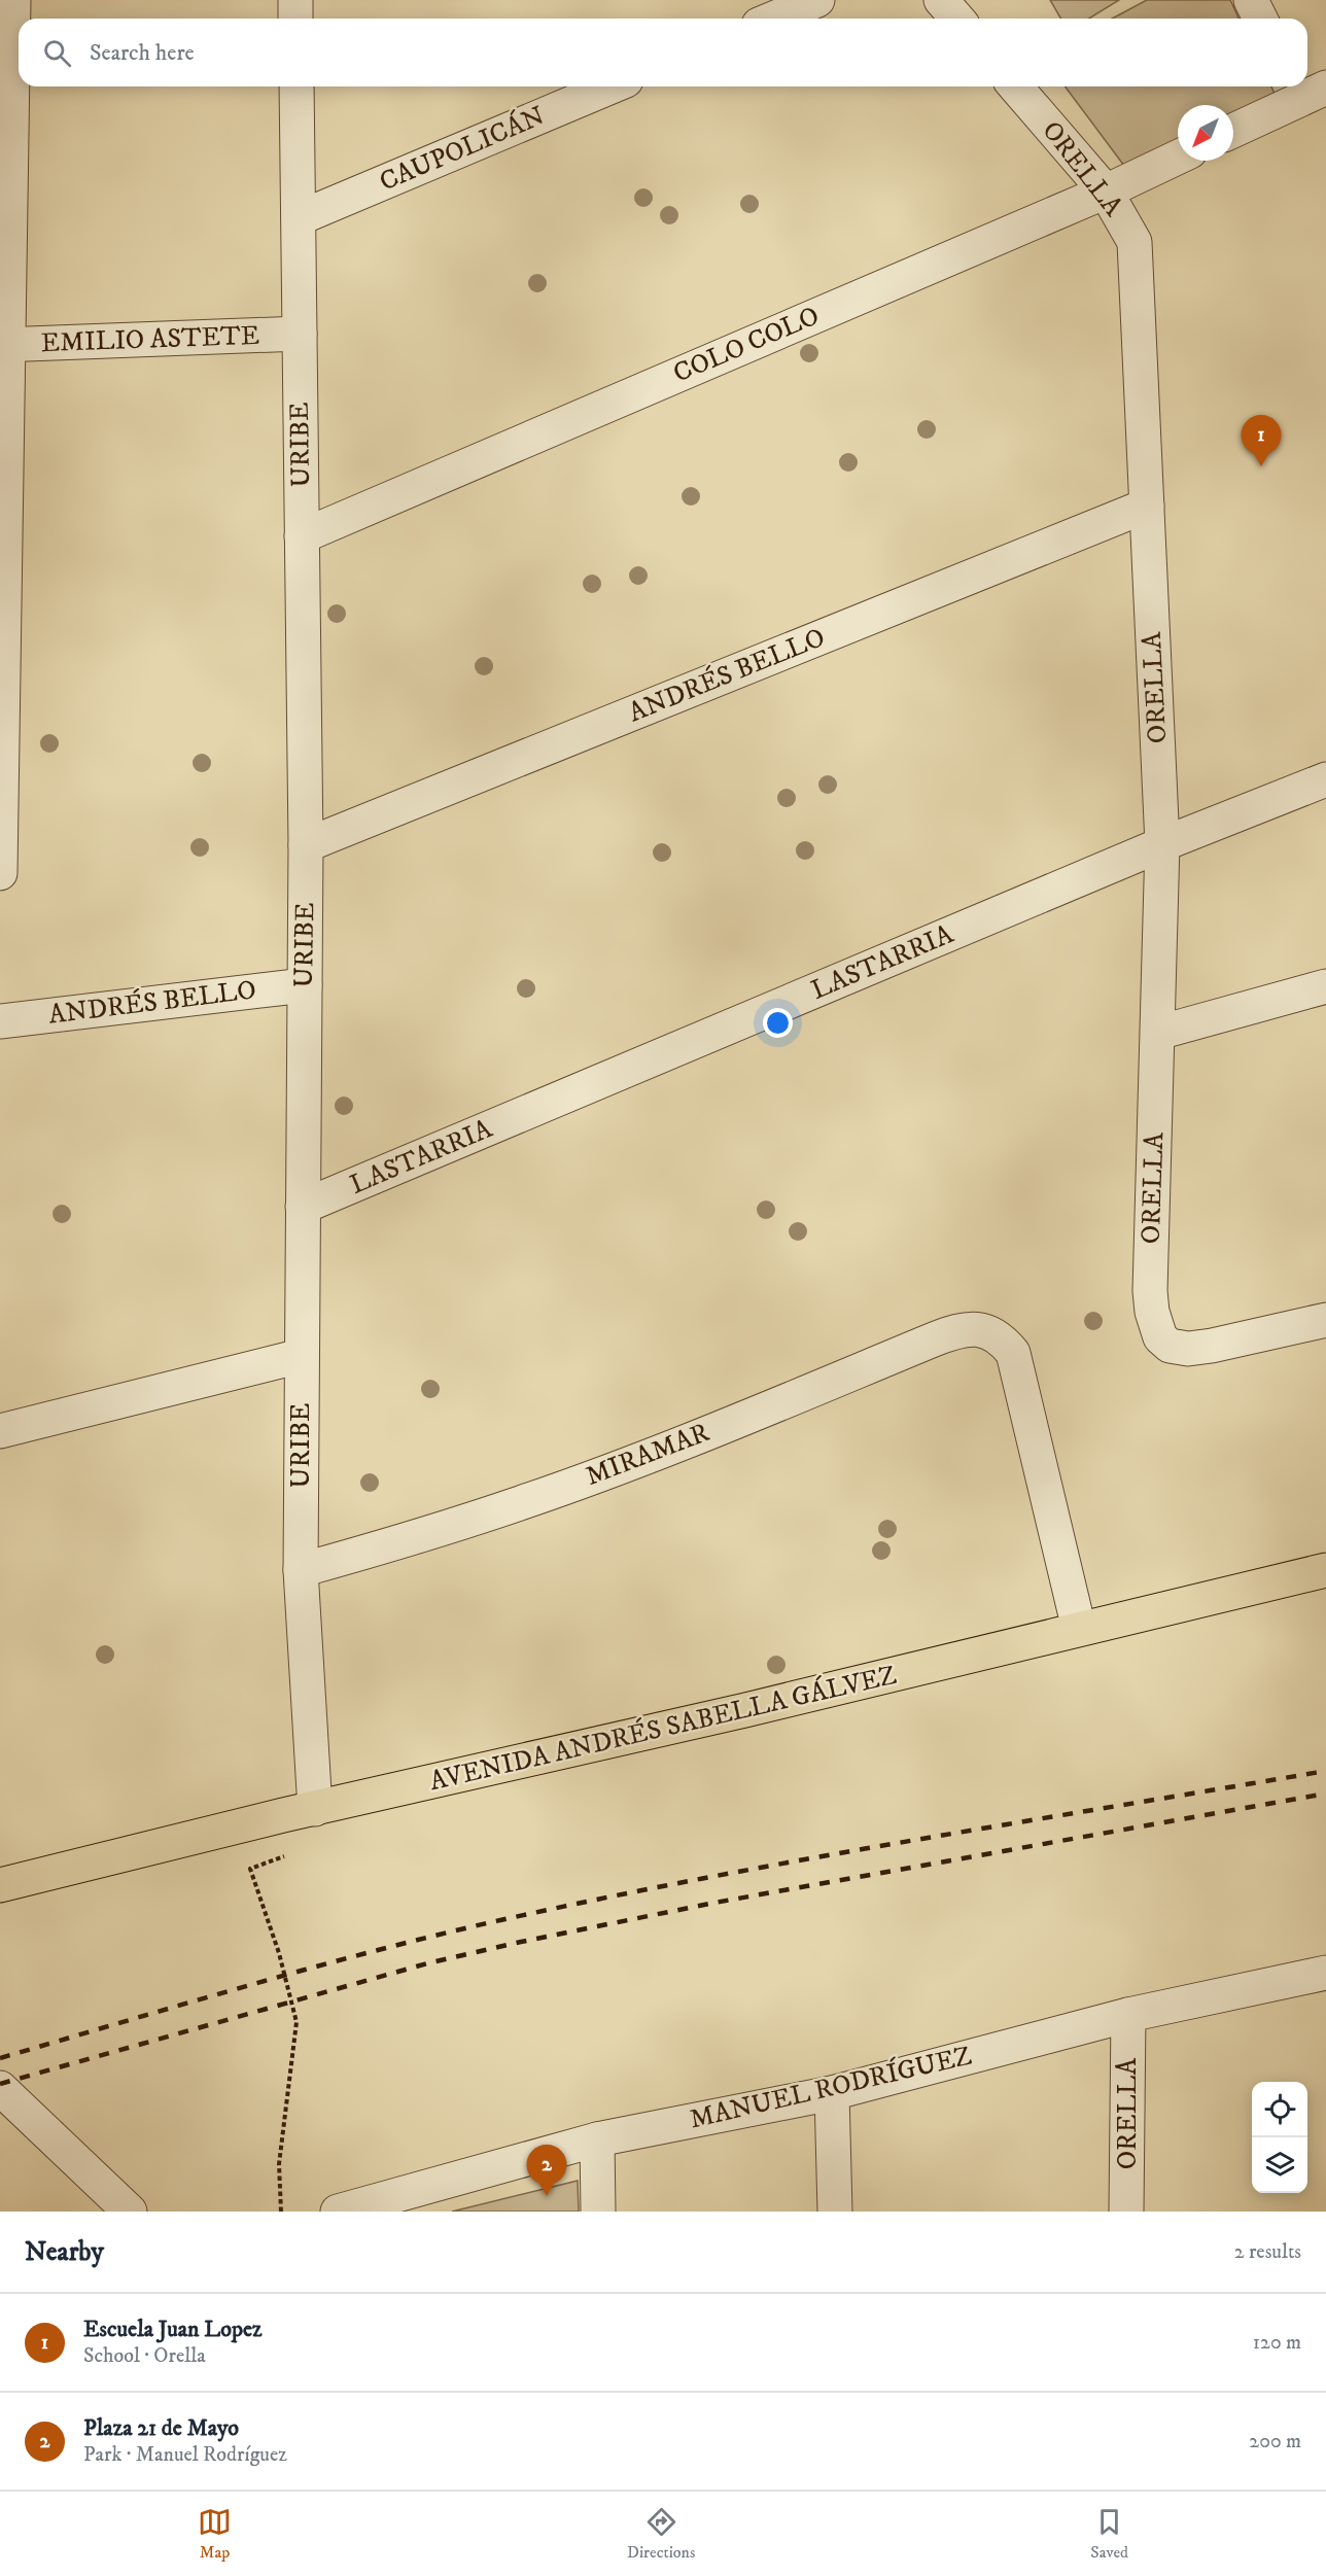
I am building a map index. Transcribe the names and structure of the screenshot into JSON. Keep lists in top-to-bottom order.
{
  "streets": {
    "main road": ["AVENIDA ANDRÉS SABELLA GÁLVEZ"],
    "street": [
      "CAUPOLICÁN",
      "ORELLA",
      "EMILIO ASTETE",
      "COLO COLO",
      "URIBE",
      "ANDRÉS BELLO",
      "LASTARRIA",
      "MIRAMAR",
      "MANUEL RODRÍGUEZ"
    ]
  },
  "crossings": [
    ["CAUPOLICÁN", "URIBE"],
    ["ORELLA", "COLO COLO"],
    ["ORELLA", "ANDRÉS BELLO"],
    ["ORELLA", "LASTARRIA"],
    ["ORELLA", "MANUEL RODRÍGUEZ"],
    ["EMILIO ASTETE", "URIBE"],
    ["COLO COLO", "URIBE"],
    ["URIBE", "ANDRÉS BELLO"],
    ["URIBE", "LASTARRIA"],
    ["URIBE", "MIRAMAR"],
    ["URIBE", "AVENIDA ANDRÉS SABELLA GÁLVEZ"],
    ["MIRAMAR", "AVENIDA ANDRÉS SABELLA GÁLVEZ"]
  ],
  "north": "bottom left",
  "page": {
    "search": "Search here",
    "pins": ["1", "2"],
    "heading": ["Nearby", "2 results"],
    "list": [
      {
        "mark": "1",
        "name": "Escuela Juan Lopez",
        "note": "School · Orella",
        "value": "120 m"
      },
      {
        "mark": "2",
        "name": "Plaza 21 de Mayo",
        "note": "Park · Manuel Rodríguez",
        "value": "200 m"
      }
    ],
    "nav": ["Map", "Directions", "Saved"]
  }
}
